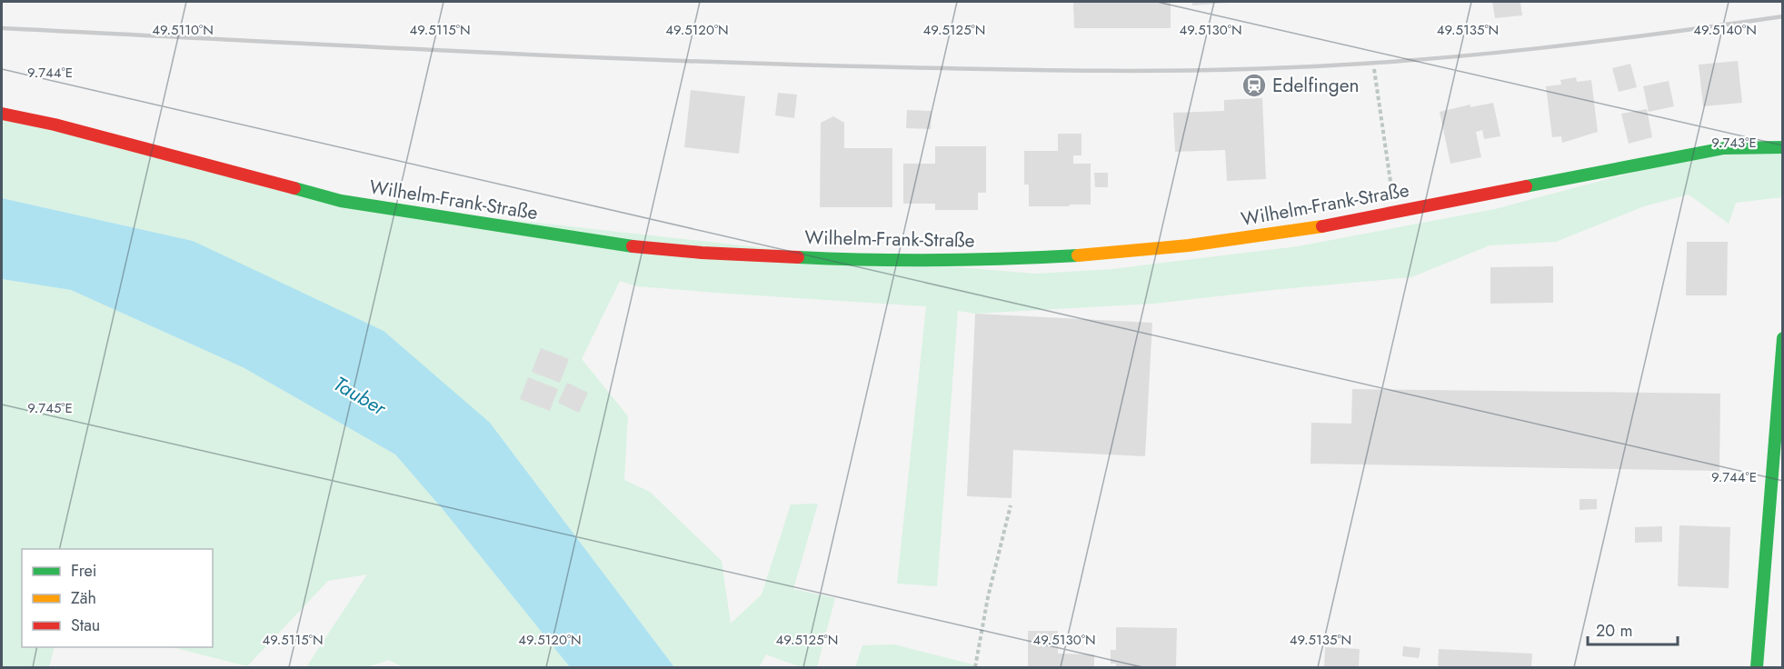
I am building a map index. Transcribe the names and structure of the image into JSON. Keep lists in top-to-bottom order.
{
  "streets": {
    "street": ["Wilhelm-Frank-Straße"]
  },
  "water": ["Tauber"],
  "places": {
    "station": ["Edelfingen"]
  },
  "legend": ["Frei", "Zäh", "Stau"],
  "scale_bar": "20 m",
  "coordinates": [
    "49.5110°N",
    "49.5115°N",
    "49.5120°N",
    "49.5125°N",
    "49.5130°N",
    "49.5135°N",
    "49.5140°N",
    "9.744°E",
    "9.743°E",
    "9.745°E"
  ]
}
